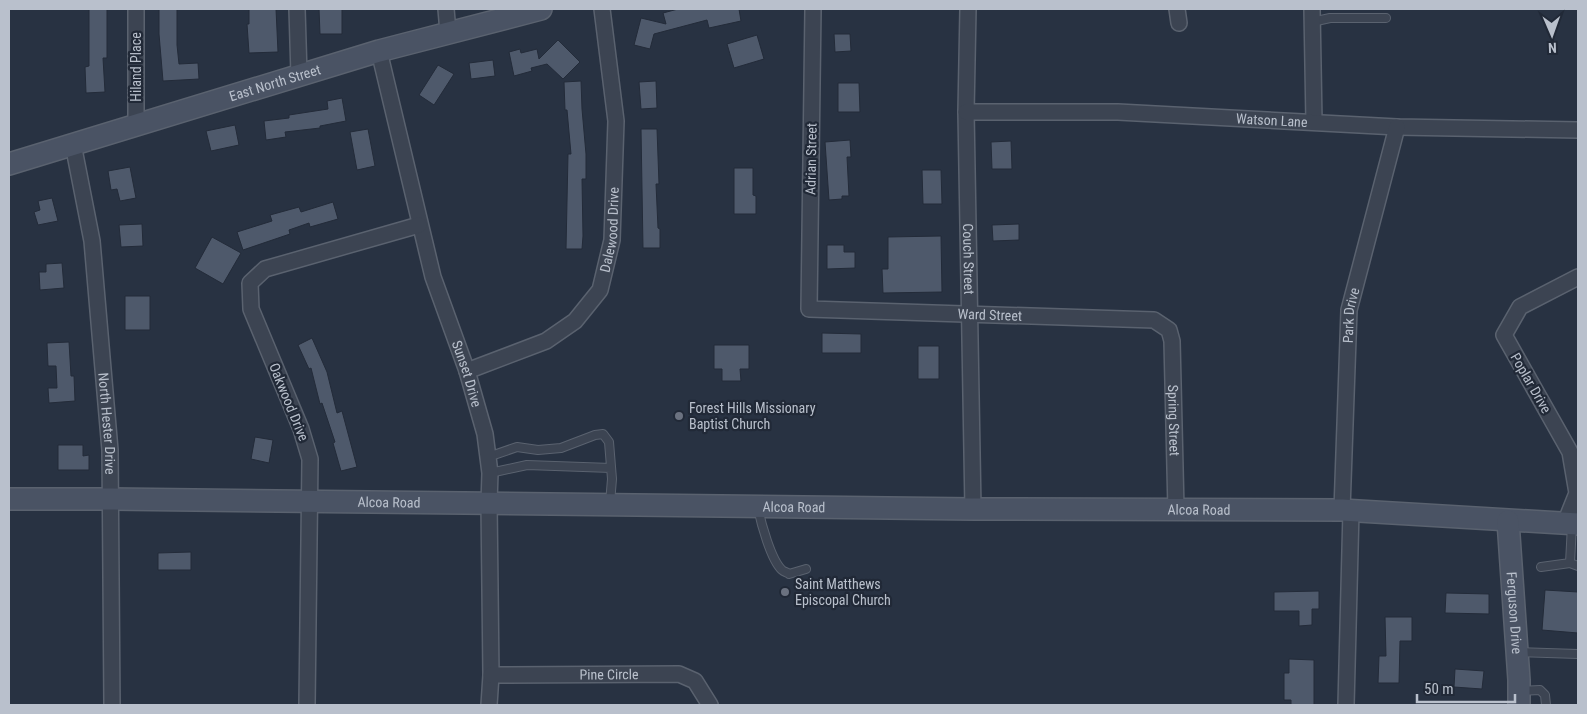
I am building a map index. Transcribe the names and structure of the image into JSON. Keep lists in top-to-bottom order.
{
  "streets": {
    "main road": ["East North Street", "Alcoa Road", "Ferguson Drive"],
    "street": [
      "Hiland Place",
      "Watson Lane",
      "Adrian Street",
      "Dalewood Drive",
      "Couch Street",
      "Ward Street",
      "Park Drive",
      "Sunset Drive",
      "Poplar Drive",
      "Oakwood Drive",
      "Spring Street",
      "North Hester Drive",
      "Pine Circle"
    ]
  },
  "crossings": [
    ["Hiland Place", "East North Street"],
    ["East North Street", "Sunset Drive"],
    ["East North Street", "North Hester Drive"],
    ["Watson Lane", "Couch Street"],
    ["Watson Lane", "Park Drive"],
    ["Adrian Street", "Ward Street"],
    ["Dalewood Drive", "Sunset Drive"],
    ["Couch Street", "Ward Street"],
    ["Couch Street", "Alcoa Road"],
    ["Ward Street", "Spring Street"],
    ["Park Drive", "Alcoa Road"],
    ["Sunset Drive", "Oakwood Drive"],
    ["Sunset Drive", "Alcoa Road"],
    ["Sunset Drive", "Pine Circle"],
    ["Poplar Drive", "Alcoa Road"],
    ["Oakwood Drive", "Alcoa Road"],
    ["Spring Street", "Alcoa Road"],
    ["North Hester Drive", "Alcoa Road"],
    ["Alcoa Road", "Ferguson Drive"]
  ],
  "places": ["Forest Hills Missionary Baptist Church", "Saint Matthews Episcopal Church"],
  "scale_bar": "50 m",
  "north": "bottom"
}
